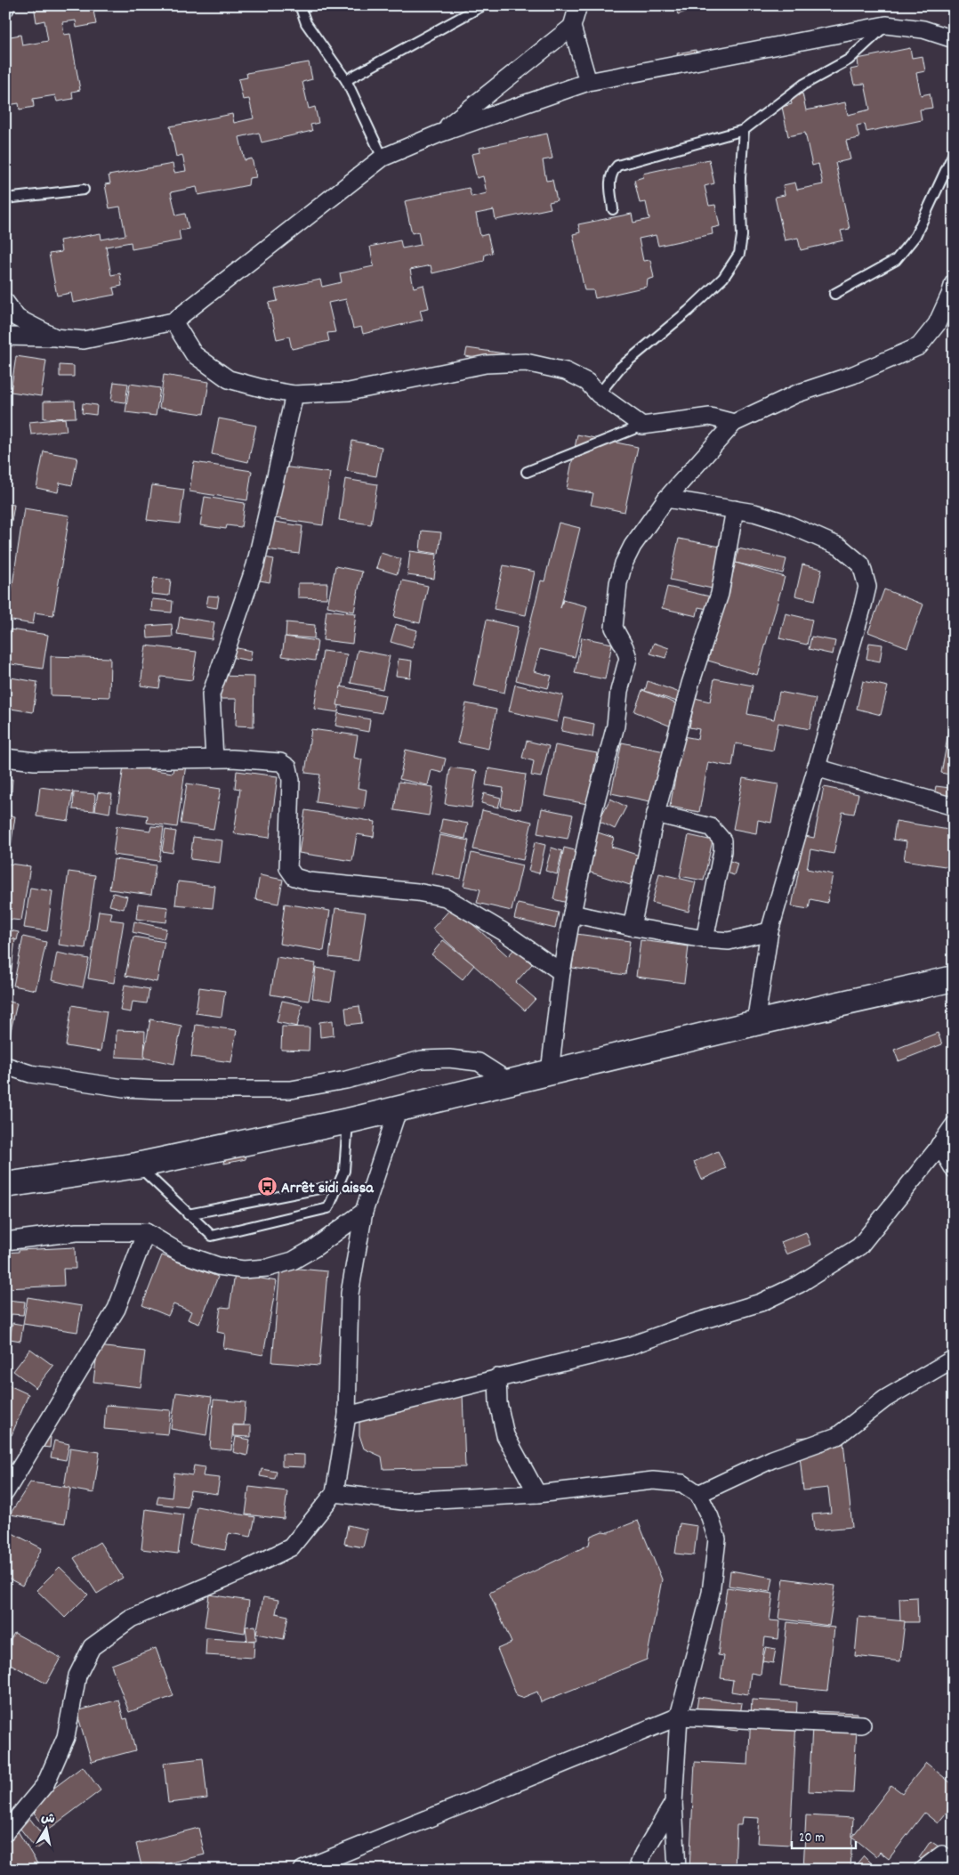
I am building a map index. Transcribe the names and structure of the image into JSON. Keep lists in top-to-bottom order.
{
  "places": {
    "bus stop": ["Arrêt sidi aissa"]
  },
  "scale_bar": "20 m",
  "north": "top"
}
